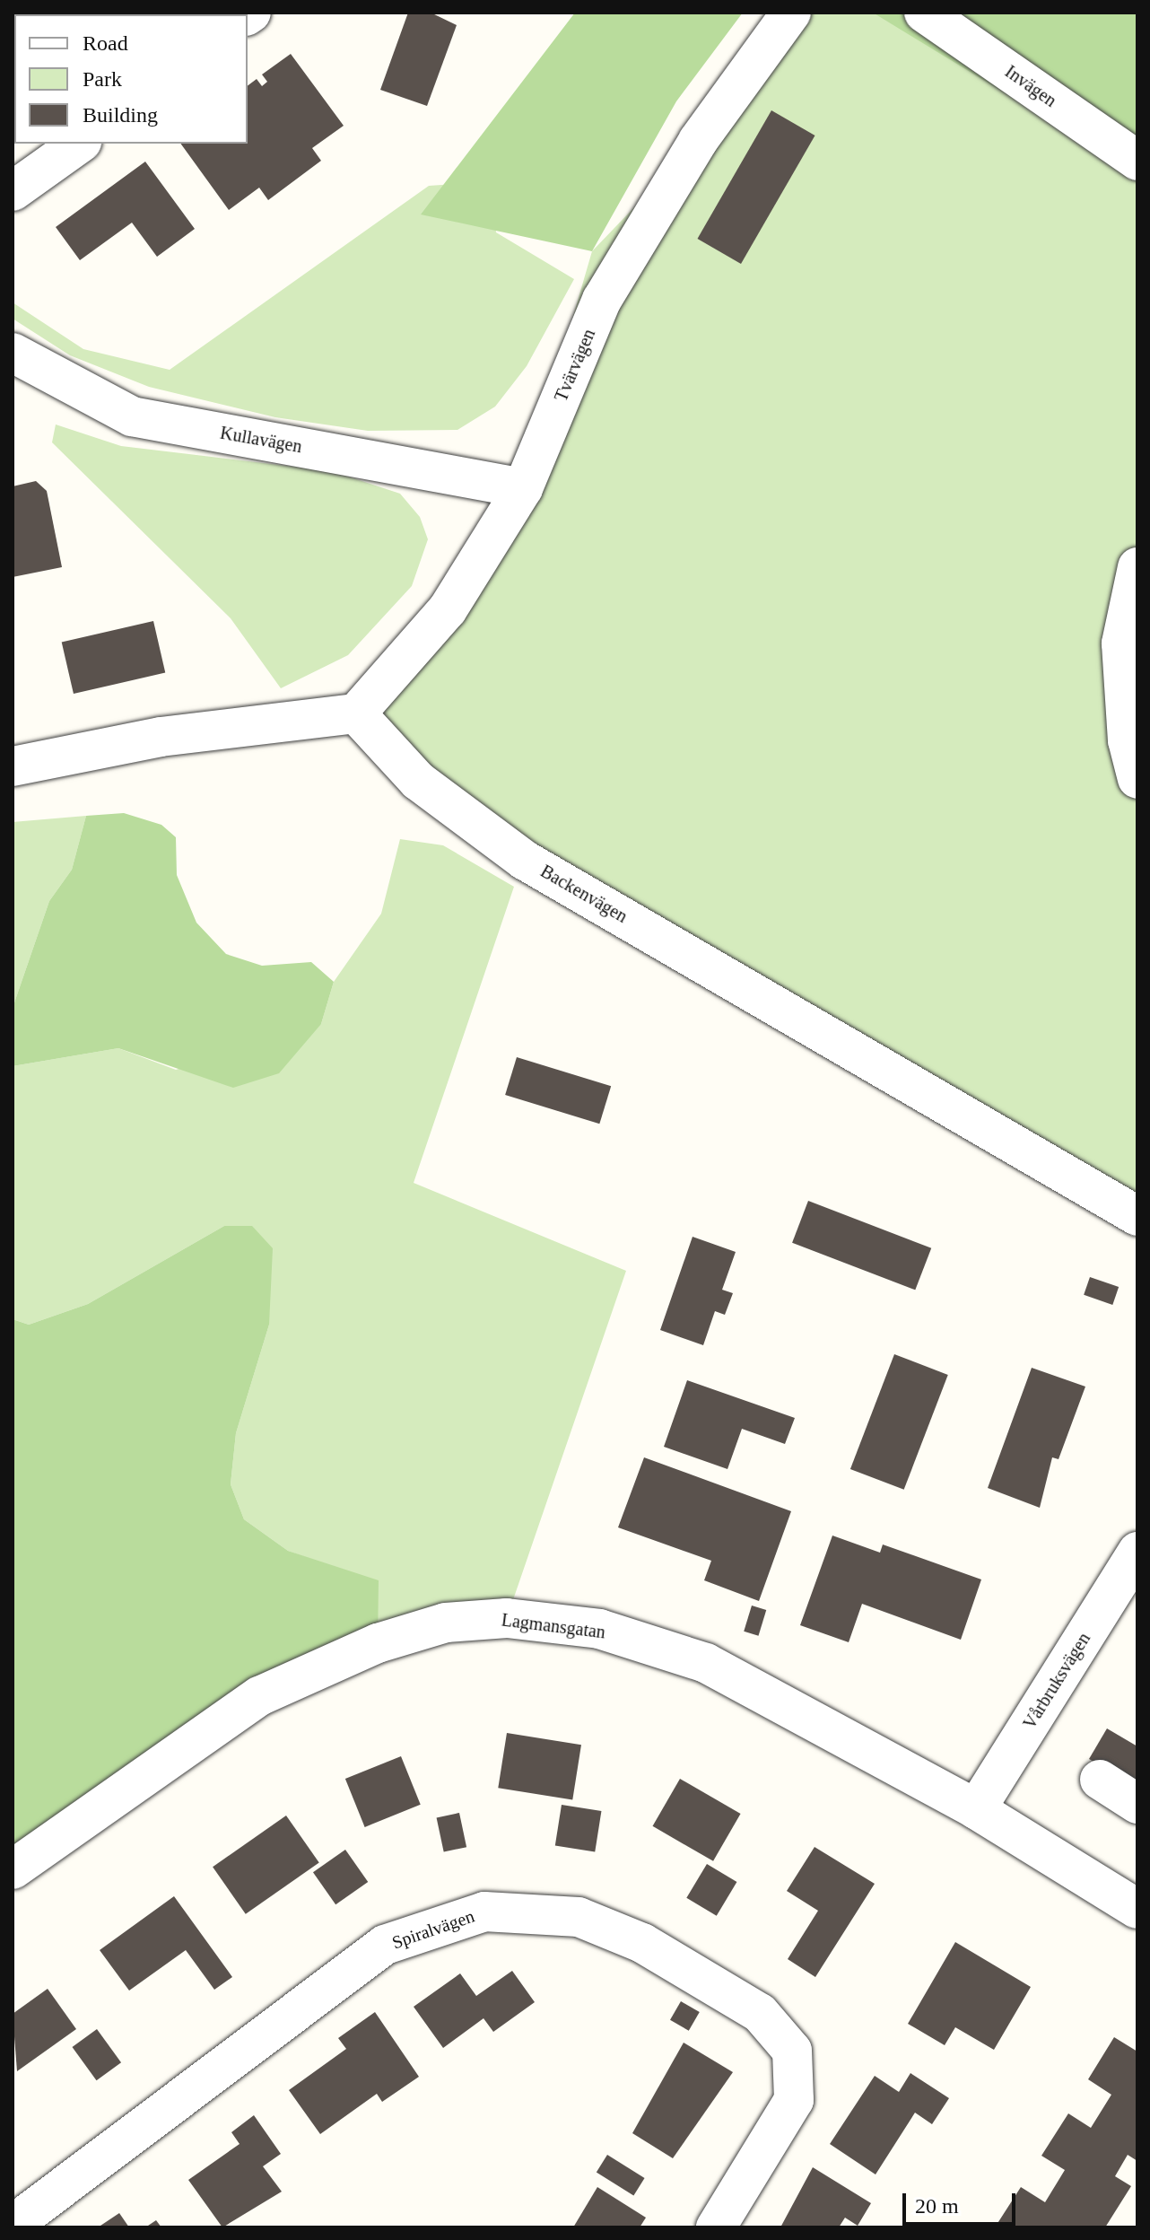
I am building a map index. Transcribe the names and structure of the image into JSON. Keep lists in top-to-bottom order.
{
  "streets": {
    "street": [
      "Invägen",
      "Tvärvägen",
      "Kullavägen",
      "Backenvägen",
      "Lagmansgatan",
      "Vårbruksvägen",
      "Spiralvägen"
    ]
  },
  "crossings": [
    ["Tvärvägen", "Kullavägen"],
    ["Tvärvägen", "Backenvägen"],
    ["Lagmansgatan", "Vårbruksvägen"]
  ],
  "legend": ["Road", "Park", "Building"],
  "scale_bar": "20 m"
}
